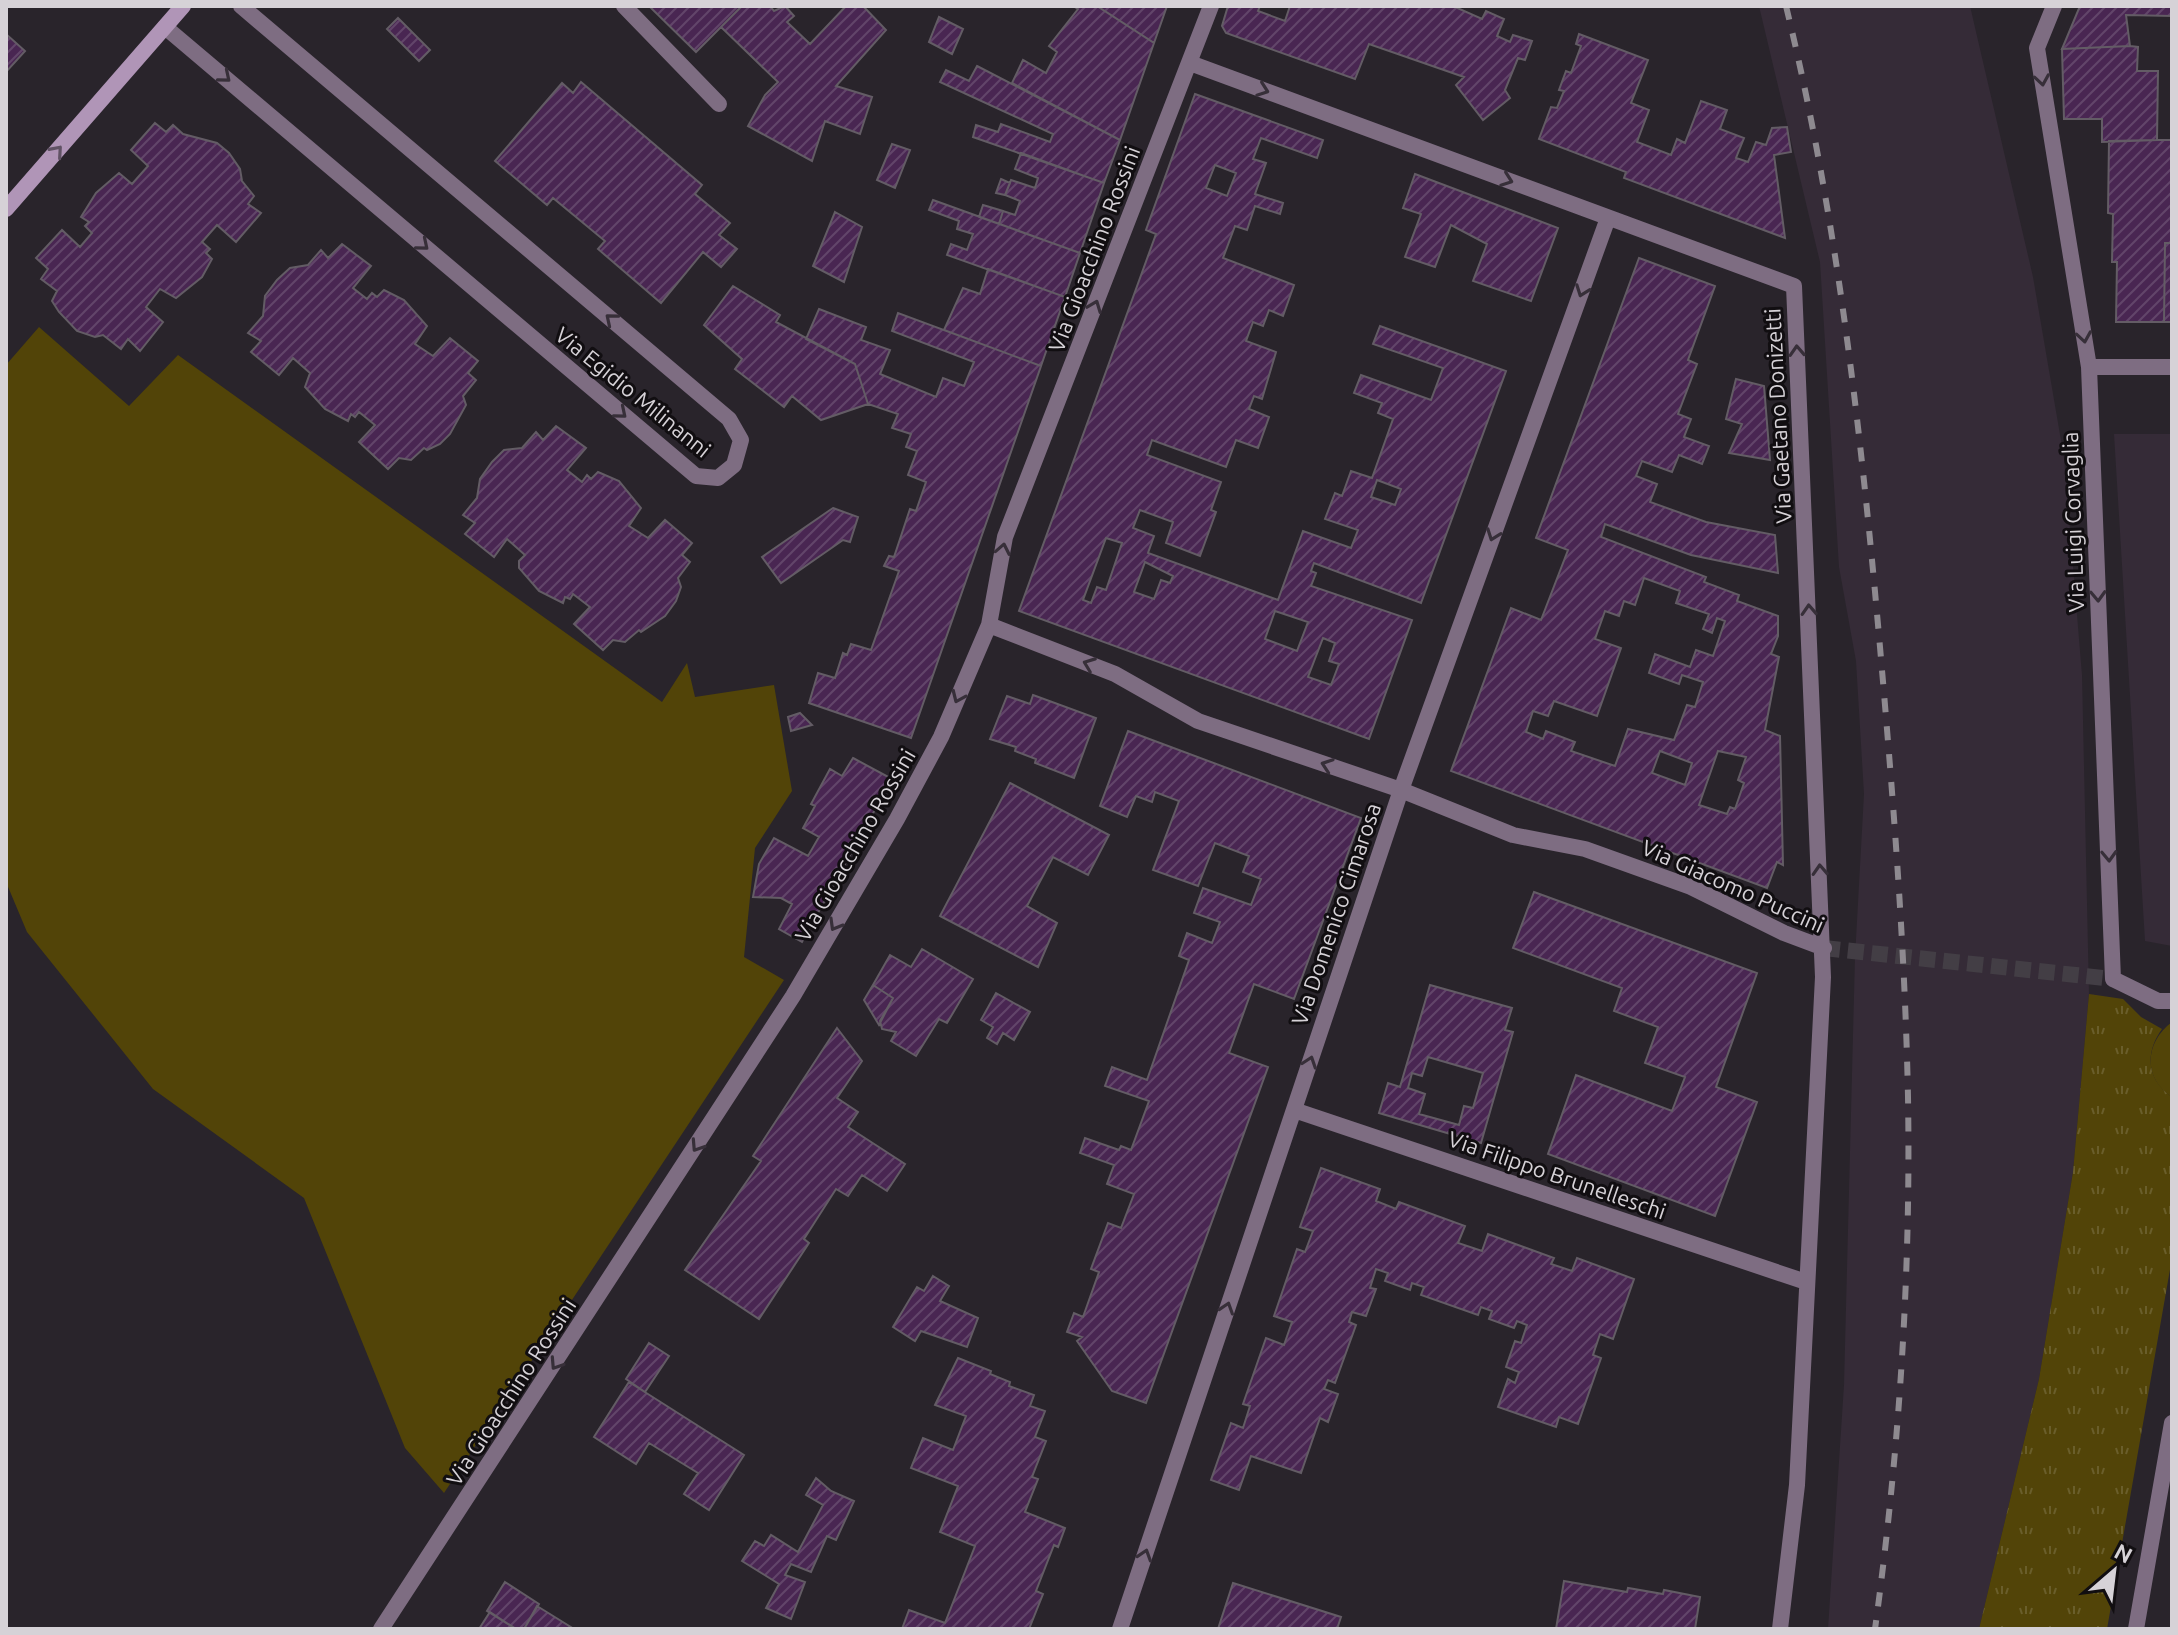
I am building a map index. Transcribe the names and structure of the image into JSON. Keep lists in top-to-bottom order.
{
  "streets": {
    "street": [
      "Via Gioacchino Rossini",
      "Via Egidio Milinanni",
      "Via Gaetano Donizetti",
      "Via Luigi Corvaglia",
      "Via Giacomo Puccini",
      "Via Domenico Cimarosa",
      "Via Filippo Brunelleschi"
    ]
  },
  "crossings": [
    ["Via Gioacchino Rossini", "Via Gaetano Donizetti"],
    ["Via Gioacchino Rossini", "Via Giacomo Puccini"],
    ["Via Gaetano Donizetti", "Via Giacomo Puccini"],
    ["Via Gaetano Donizetti", "Via Domenico Cimarosa"],
    ["Via Giacomo Puccini", "Via Domenico Cimarosa"],
    ["Via Giacomo Puccini", "Via Filippo Brunelleschi"],
    ["Via Domenico Cimarosa", "Via Filippo Brunelleschi"]
  ],
  "one_way": ["Via Luigi Corvaglia"],
  "north": "top right"
}
